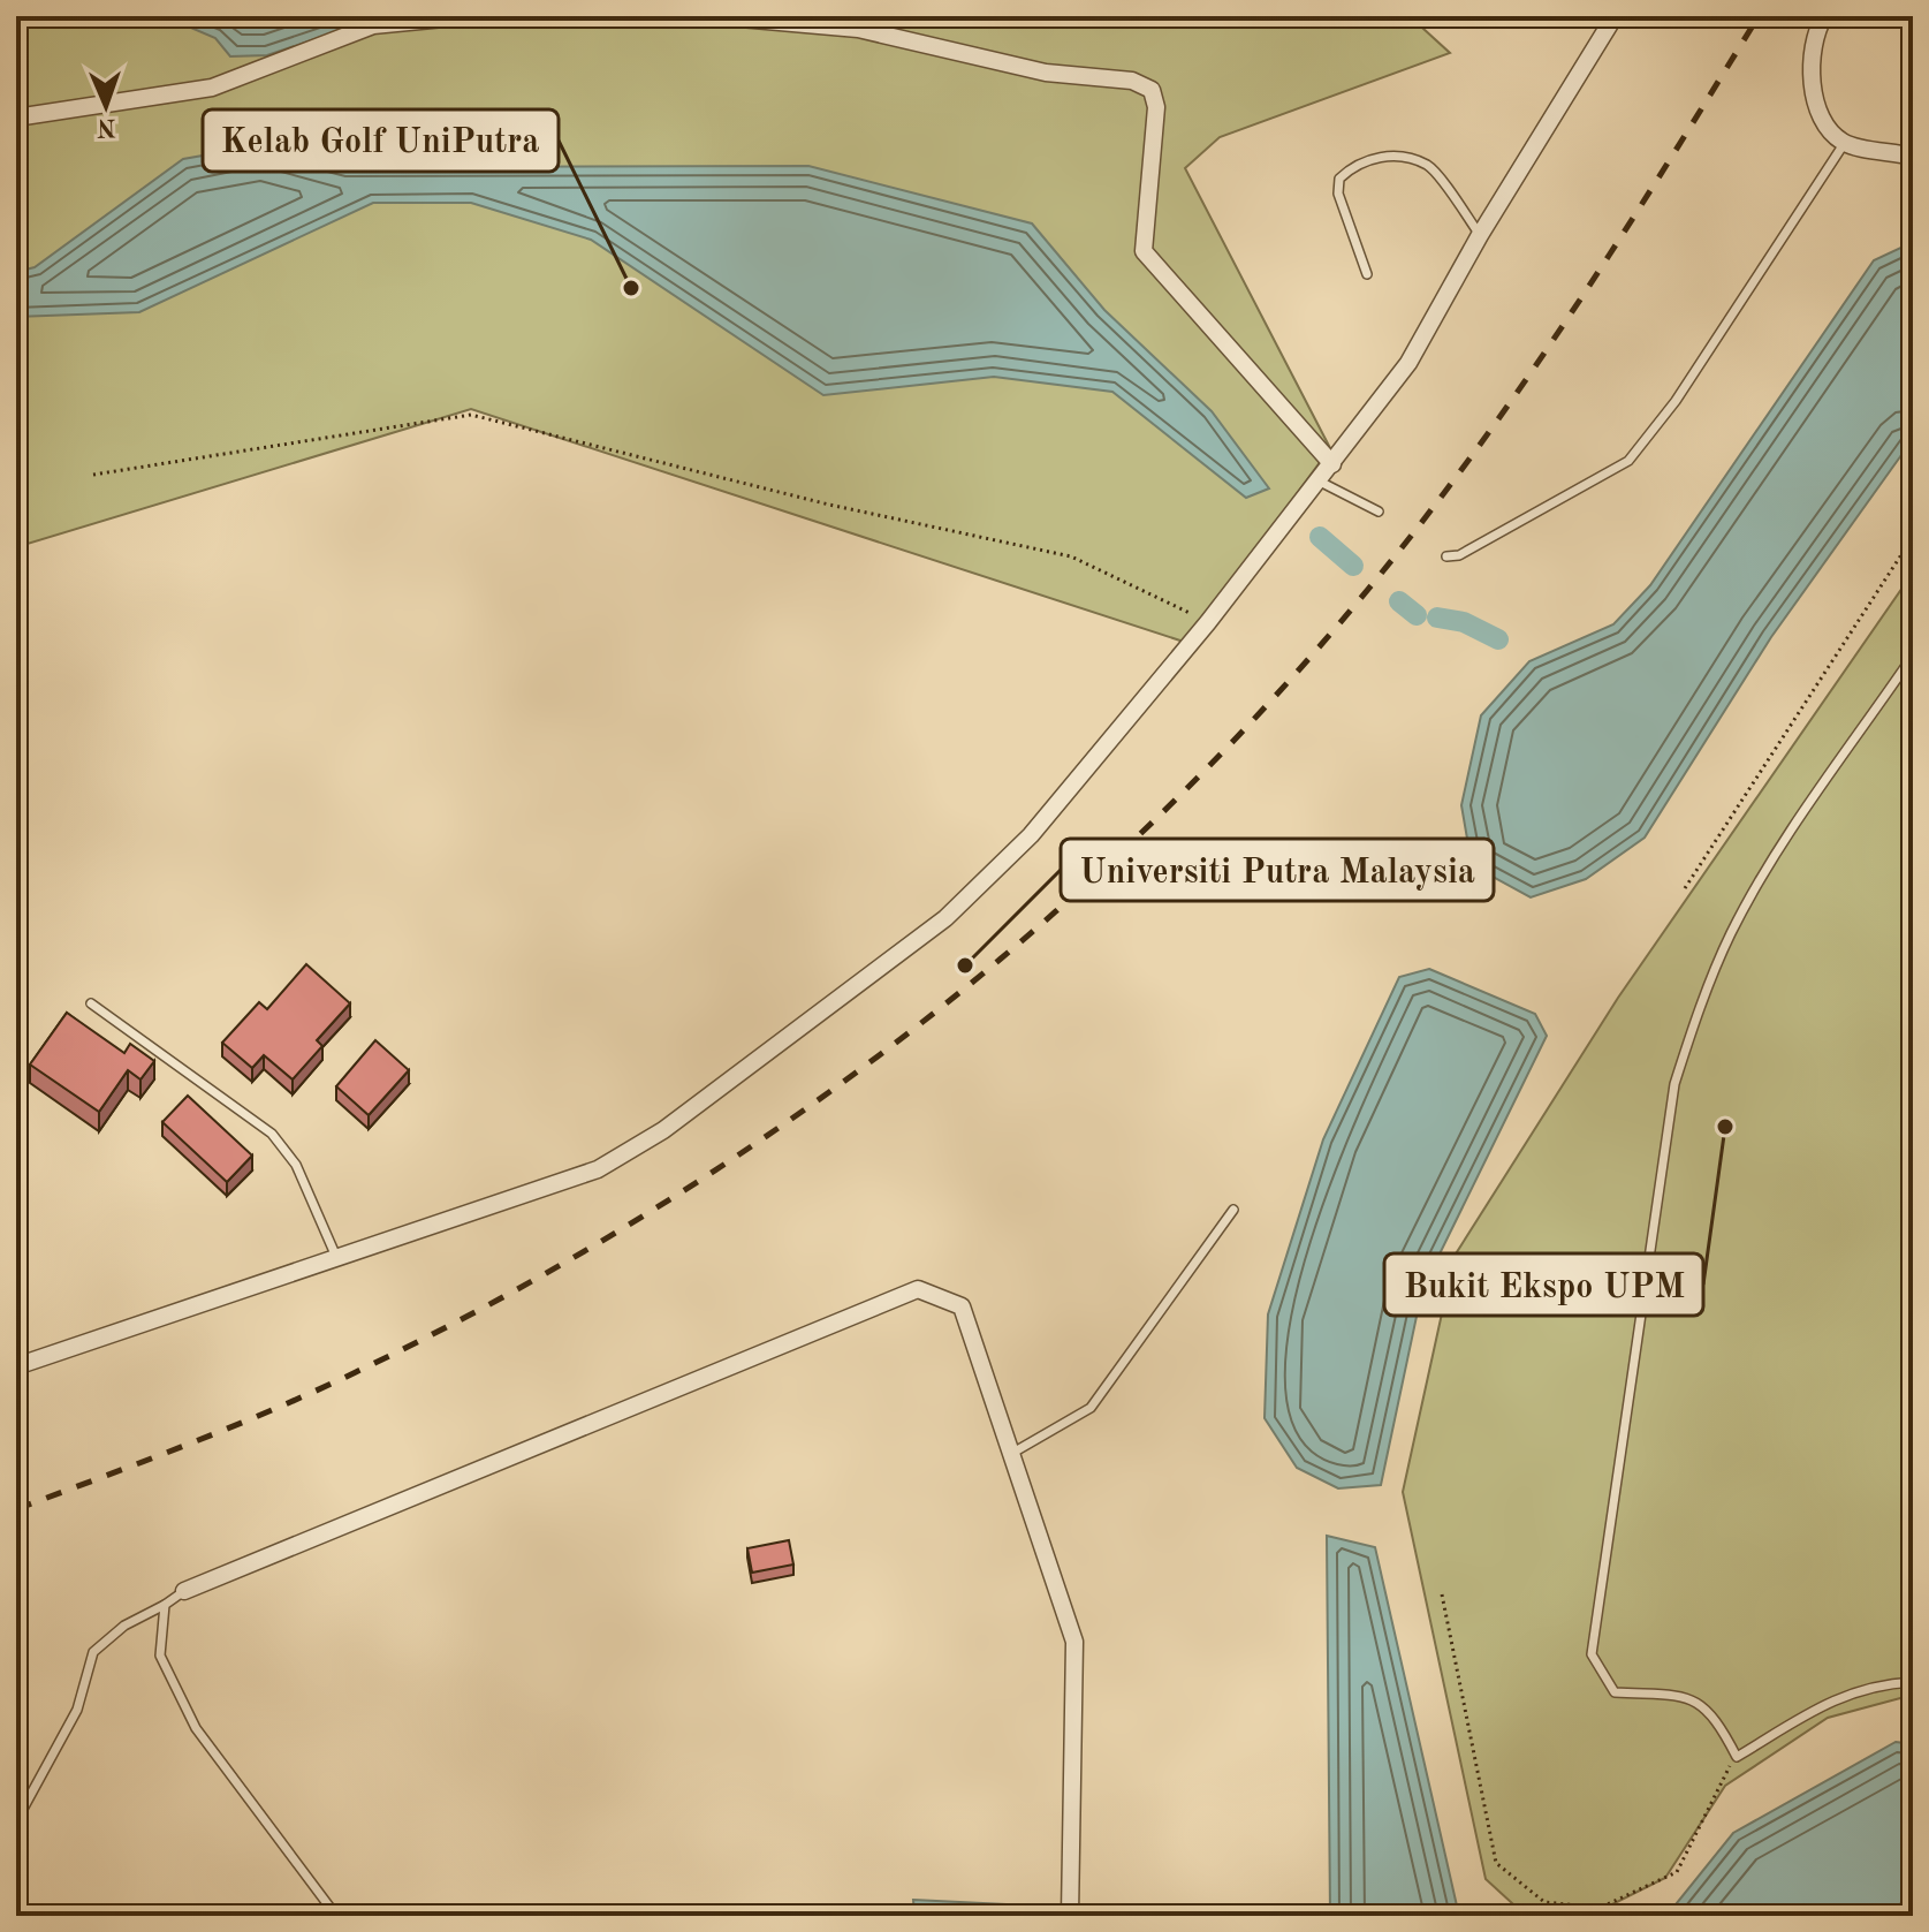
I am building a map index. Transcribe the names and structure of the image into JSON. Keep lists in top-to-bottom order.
{
  "places": ["Kelab Golf UniPutra", "Universiti Putra Malaysia", "Bukit Ekspo UPM"],
  "north": "bottom"
}
